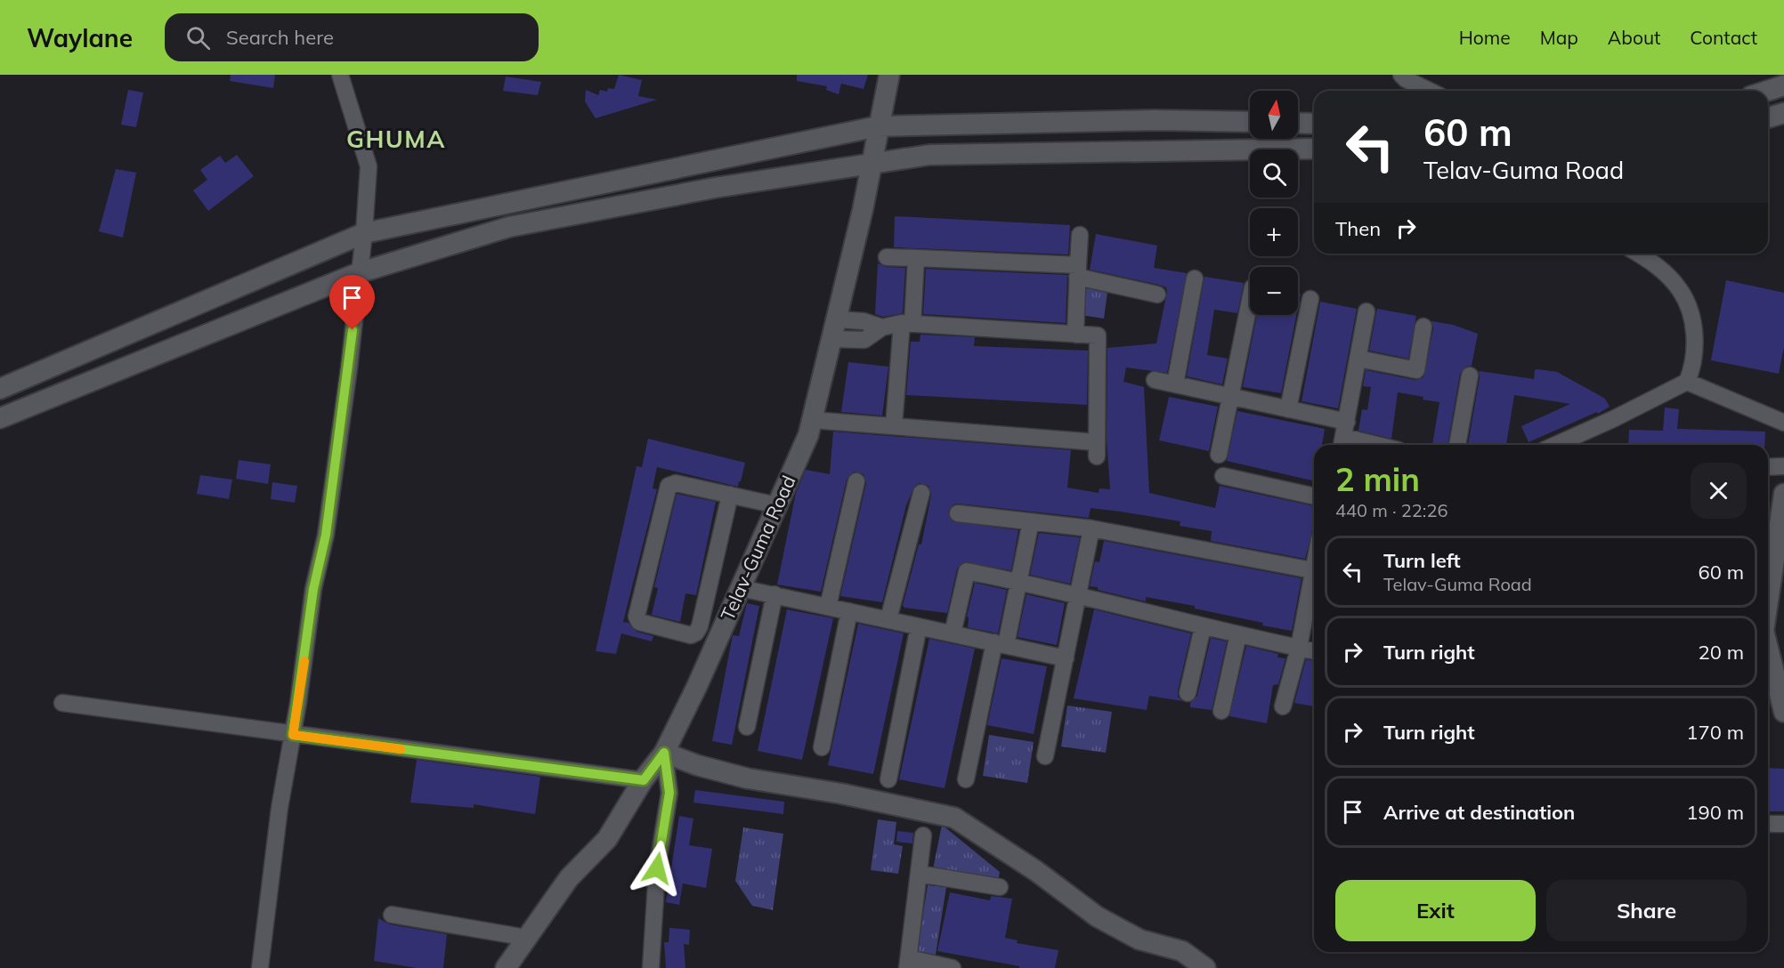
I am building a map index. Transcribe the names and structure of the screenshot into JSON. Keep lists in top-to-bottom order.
{
  "streets": {
    "street": ["Telav-Guma Road"]
  },
  "districts": ["GHUMA"],
  "north": "top",
  "page": {
    "header": "Waylane",
    "search": "Search here",
    "nav": [
      "Home",
      "Map",
      "About",
      "Contact"
    ],
    "map_buttons": ["+", "−"],
    "turn": ["60 m", "Telav-Guma Road"],
    "then": "Then",
    "heading": ["2 min", "440 m · 22:26"],
    "list": [
      {
        "name": "Turn left",
        "note": "Telav-Guma Road",
        "value": "60 m"
      },
      {
        "name": "Turn right",
        "value": "20 m"
      },
      {
        "name": "Turn right",
        "value": "170 m"
      },
      {
        "name": "Arrive at destination",
        "value": "190 m"
      }
    ],
    "buttons": ["Exit", "Share"]
  }
}
